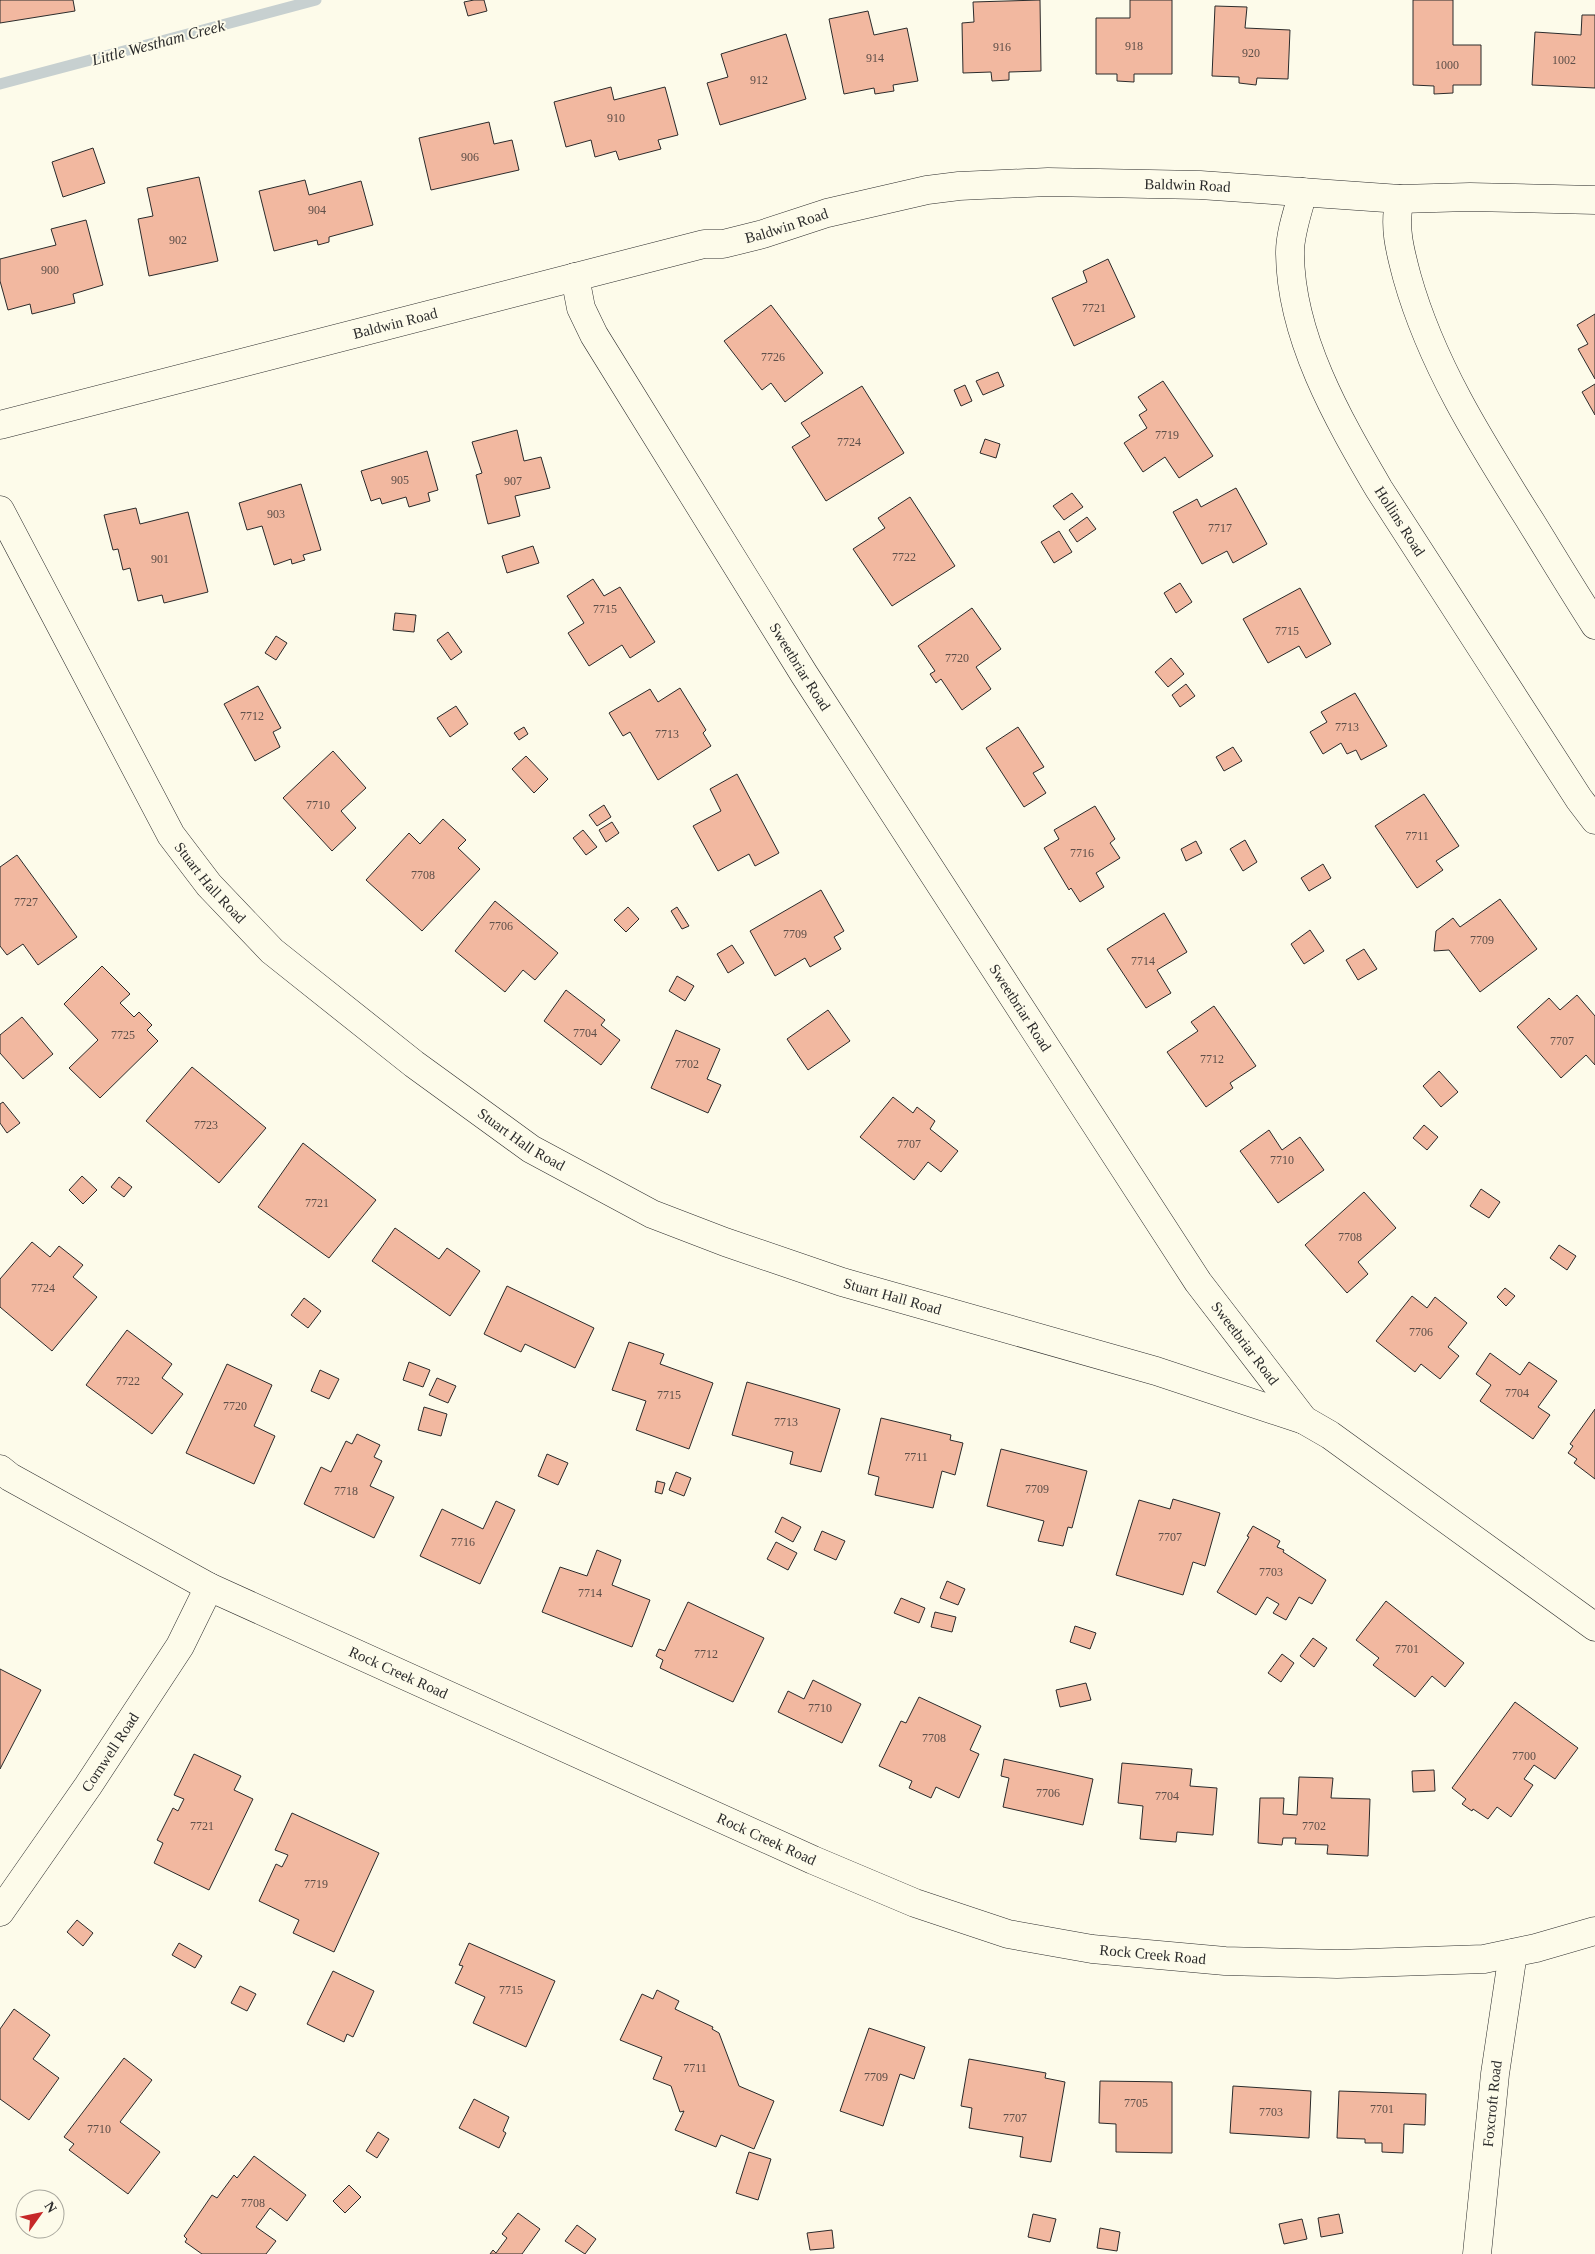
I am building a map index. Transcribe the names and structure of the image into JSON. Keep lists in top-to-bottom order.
{
  "streets": {
    "street": [
      "Baldwin Road",
      "Hollins Road",
      "Sweetbriar Road",
      "Stuart Hall Road",
      "Rock Creek Road",
      "Cornwell Road",
      "Foxcroft Road"
    ]
  },
  "crossings": [
    ["Baldwin Road", "Hollins Road"],
    ["Baldwin Road", "Sweetbriar Road"],
    ["Sweetbriar Road", "Stuart Hall Road"],
    ["Rock Creek Road", "Cornwell Road"],
    ["Rock Creek Road", "Foxcroft Road"]
  ],
  "water": ["Little Westham Creek"],
  "house_numbers": [
    "918",
    "916",
    "920",
    "914",
    "1002",
    "1000",
    "912",
    "910",
    "906",
    "904",
    "902",
    "900",
    "7721",
    "7726",
    "7719",
    "7724",
    "905",
    "907",
    "903",
    "7717",
    "7722",
    "901",
    "7715",
    "7715",
    "7720",
    "7712",
    "7713",
    "7713",
    "7710",
    "7711",
    "7716",
    "7708",
    "7727",
    "7706",
    "7709",
    "7709",
    "7714",
    "7704",
    "7725",
    "7707",
    "7712",
    "7702",
    "7723",
    "7707",
    "7710",
    "7721",
    "7708",
    "7724",
    "7706",
    "7722",
    "7704",
    "7715",
    "7720",
    "7713",
    "7711",
    "7709",
    "7718",
    "7707",
    "7716",
    "7703",
    "7714",
    "7701",
    "7712",
    "7710",
    "7708",
    "7700",
    "7706",
    "7704",
    "7721",
    "7702",
    "7719",
    "7715",
    "7711",
    "7709",
    "7705",
    "7701",
    "7703",
    "7707",
    "7710",
    "7708"
  ],
  "north": "top right"
}
